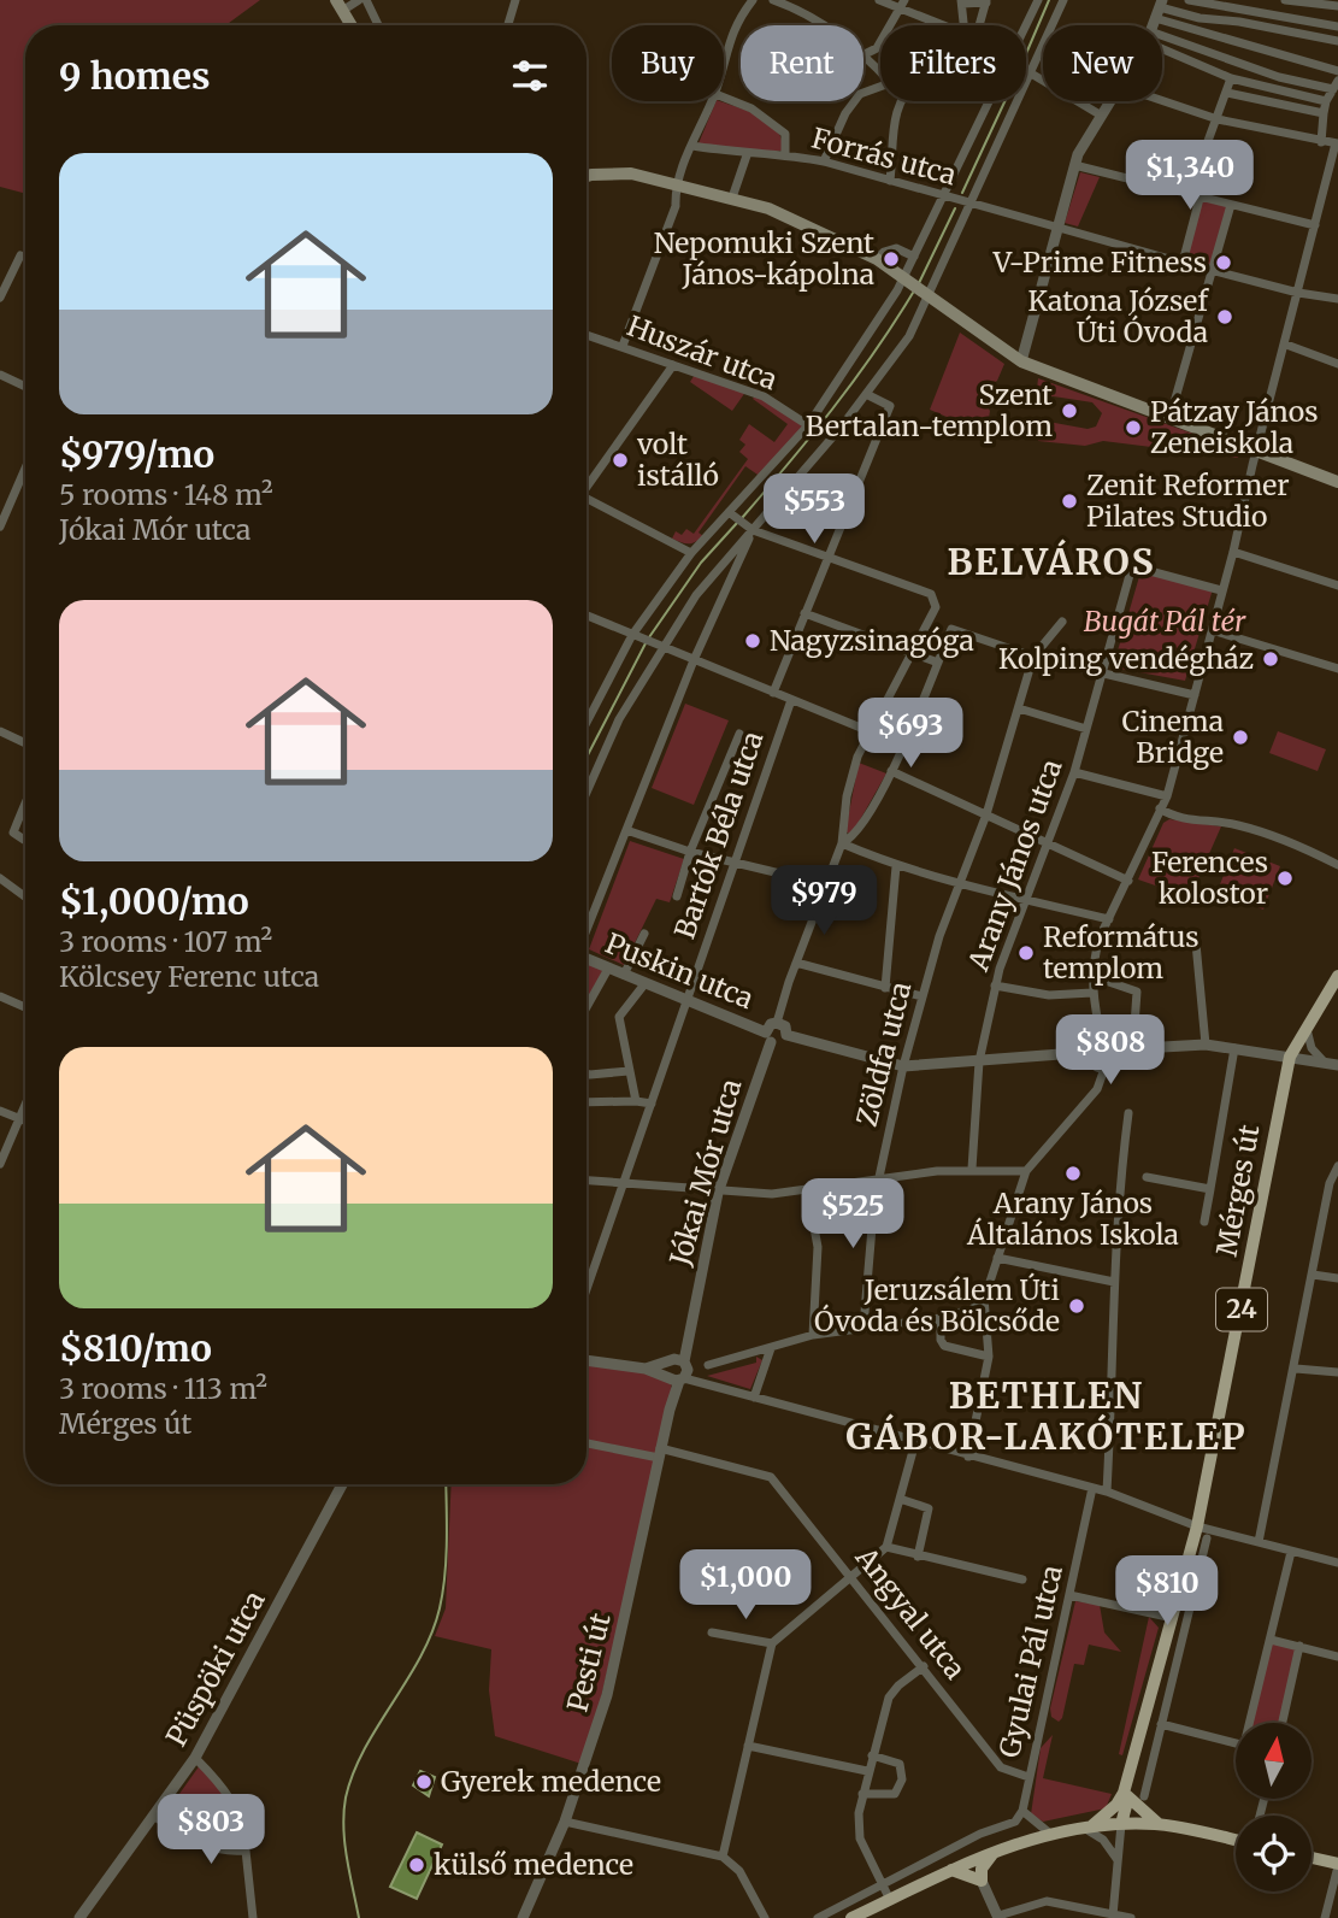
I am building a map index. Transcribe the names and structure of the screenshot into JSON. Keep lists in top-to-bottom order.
{
  "streets": {
    "main road": ["Mérges út", "24"],
    "street": [
      "Forrás utca",
      "Huszár utca",
      "Bartók Béla utca",
      "Arany János utca",
      "Puskin utca",
      "Zöldfa utca",
      "Jókai Mór utca",
      "Angyal utca",
      "Gyulai Pál utca",
      "Pesti út",
      "Püspöki utca"
    ]
  },
  "crossings": [
    ["Bartók Béla utca", "Puskin utca"],
    ["Puskin utca", "Jókai Mór utca"],
    ["Jókai Mór utca", "Pesti út"],
    ["Mérges út", "24"],
    ["Angyal utca", "Gyulai Pál utca"],
    ["Angyal utca", "Pesti út"]
  ],
  "districts": ["BELVÁROS", "BETHLEN GÁBOR-LAKÓTELEP"],
  "parks": ["Bugát Pál tér"],
  "places": [
    "Nepomuki Szent János-kápolna",
    "V-Prime Fitness",
    "Katona József Úti Óvoda",
    "Szent Bertalan-templom",
    "Pátzay János Zeneiskola",
    "volt istálló",
    "Zenit Reformer Pilates Studio",
    "Nagyzsinagóga",
    "Kolping vendégház",
    "Cinema Bridge",
    "Ferences kolostor",
    "Református templom",
    "Arany János Általános Iskola",
    "Jeruzsálem Úti Óvoda és Bölcsőde",
    "Gyerek medence",
    "külső medence"
  ],
  "north": "top",
  "page": {
    "chip": [
      "Buy",
      "Rent",
      "Filters",
      "New"
    ],
    "heading": "9 homes",
    "list": [
      {
        "name": "$979/mo",
        "note": "5 rooms · 148 m² · Jókai Mór utca"
      },
      {
        "name": "$1,000/mo",
        "note": "3 rooms · 107 m² · Kölcsey Ferenc utca"
      },
      {
        "name": "$810/mo",
        "note": "3 rooms · 113 m² · Mérges út"
      }
    ],
    "price": [
      "$1,340",
      "$553",
      "$693",
      "$979",
      "$808",
      "$525",
      "$1,000",
      "$810",
      "$803"
    ]
  }
}
